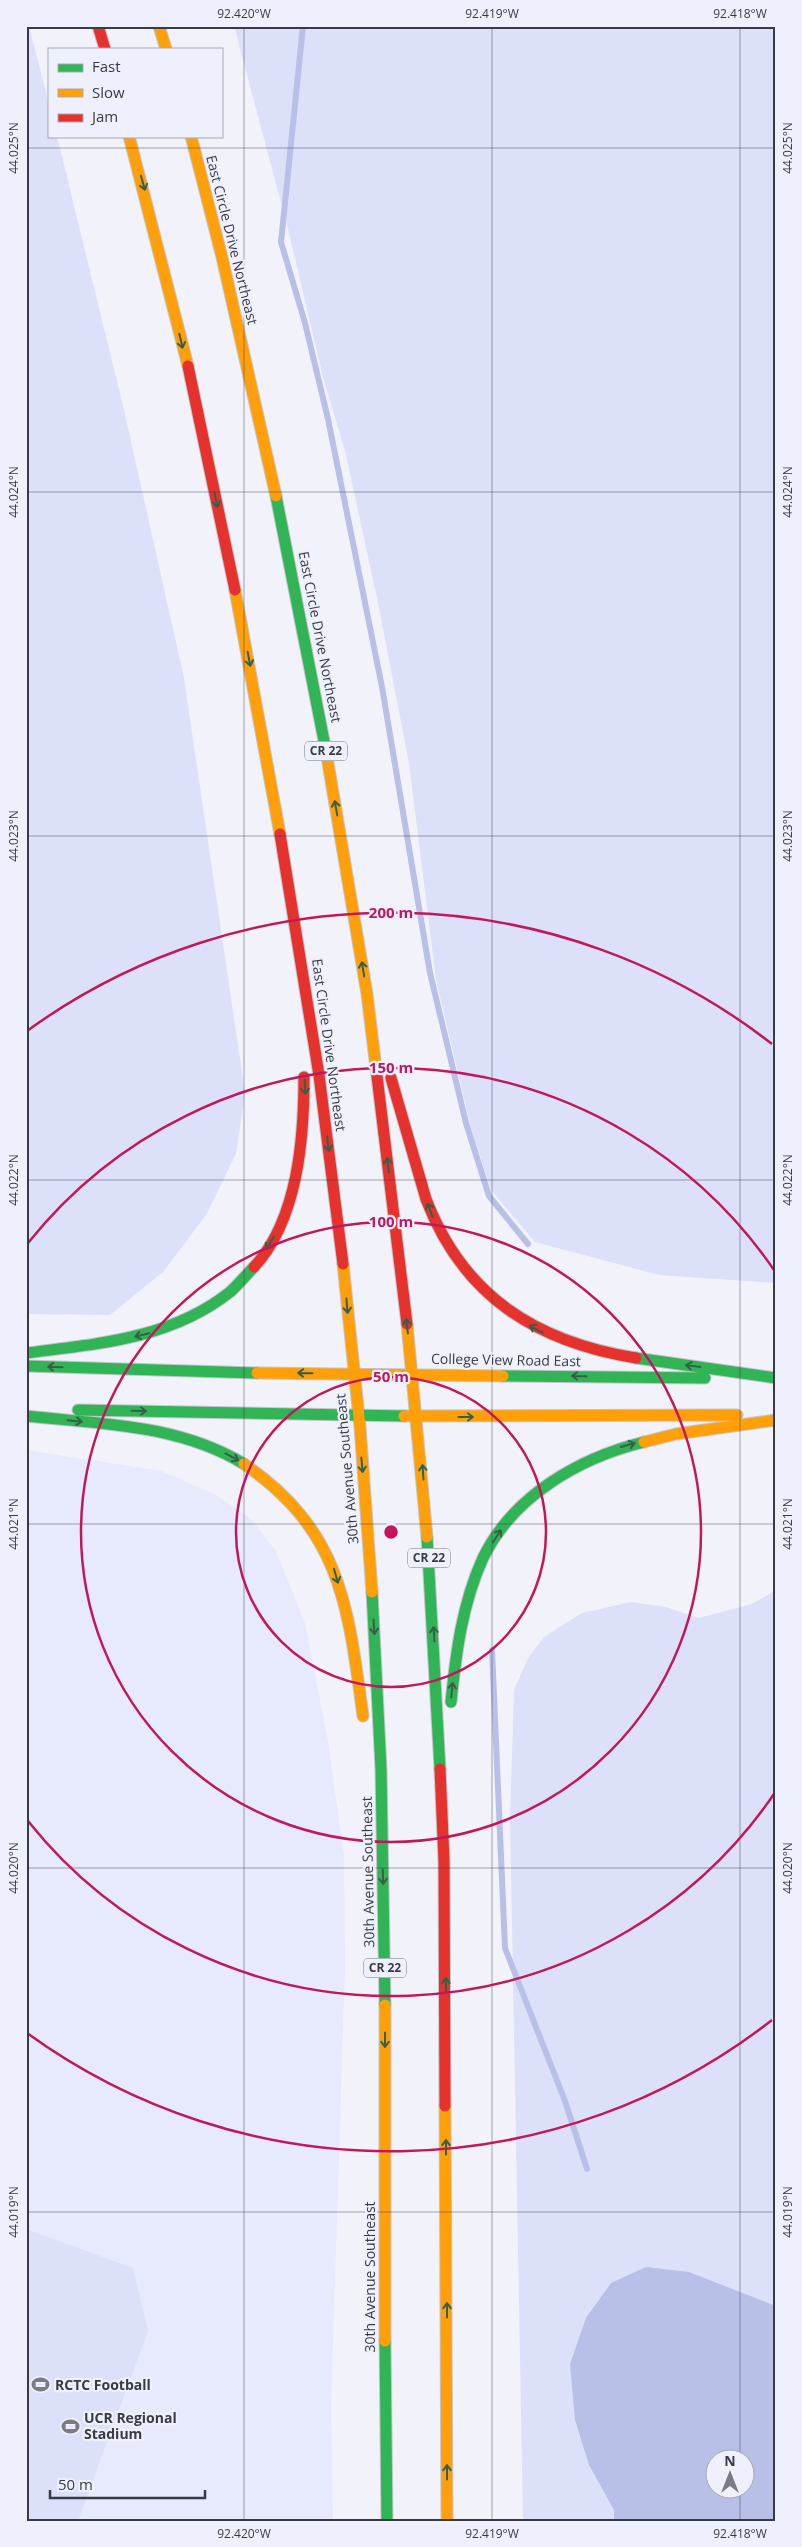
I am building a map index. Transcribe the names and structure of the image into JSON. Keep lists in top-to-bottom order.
{
  "streets": {
    "main road": [
      "East Circle Drive Northeast",
      "CR 22",
      "College View Road East",
      "30th Avenue Southeast"
    ]
  },
  "crossings": [
    ["East Circle Drive Northeast", "CR 22"],
    ["East Circle Drive Northeast", "College View Road East"],
    ["East Circle Drive Northeast", "30th Avenue Southeast"],
    ["College View Road East", "30th Avenue Southeast"]
  ],
  "places": {
    "sports": ["RCTC Football", "UCR Regional Stadium"]
  },
  "legend": ["Fast", "Slow", "Jam"],
  "scale_bar": "50 m",
  "north": "top",
  "coordinates": [
    "92.420°W",
    "92.419°W",
    "92.418°W",
    "44.025°N",
    "44.024°N",
    "44.023°N",
    "44.022°N",
    "44.021°N",
    "44.020°N",
    "44.019°N"
  ],
  "rings": [
    "200 m",
    "150 m",
    "100 m",
    "50 m"
  ]
}
